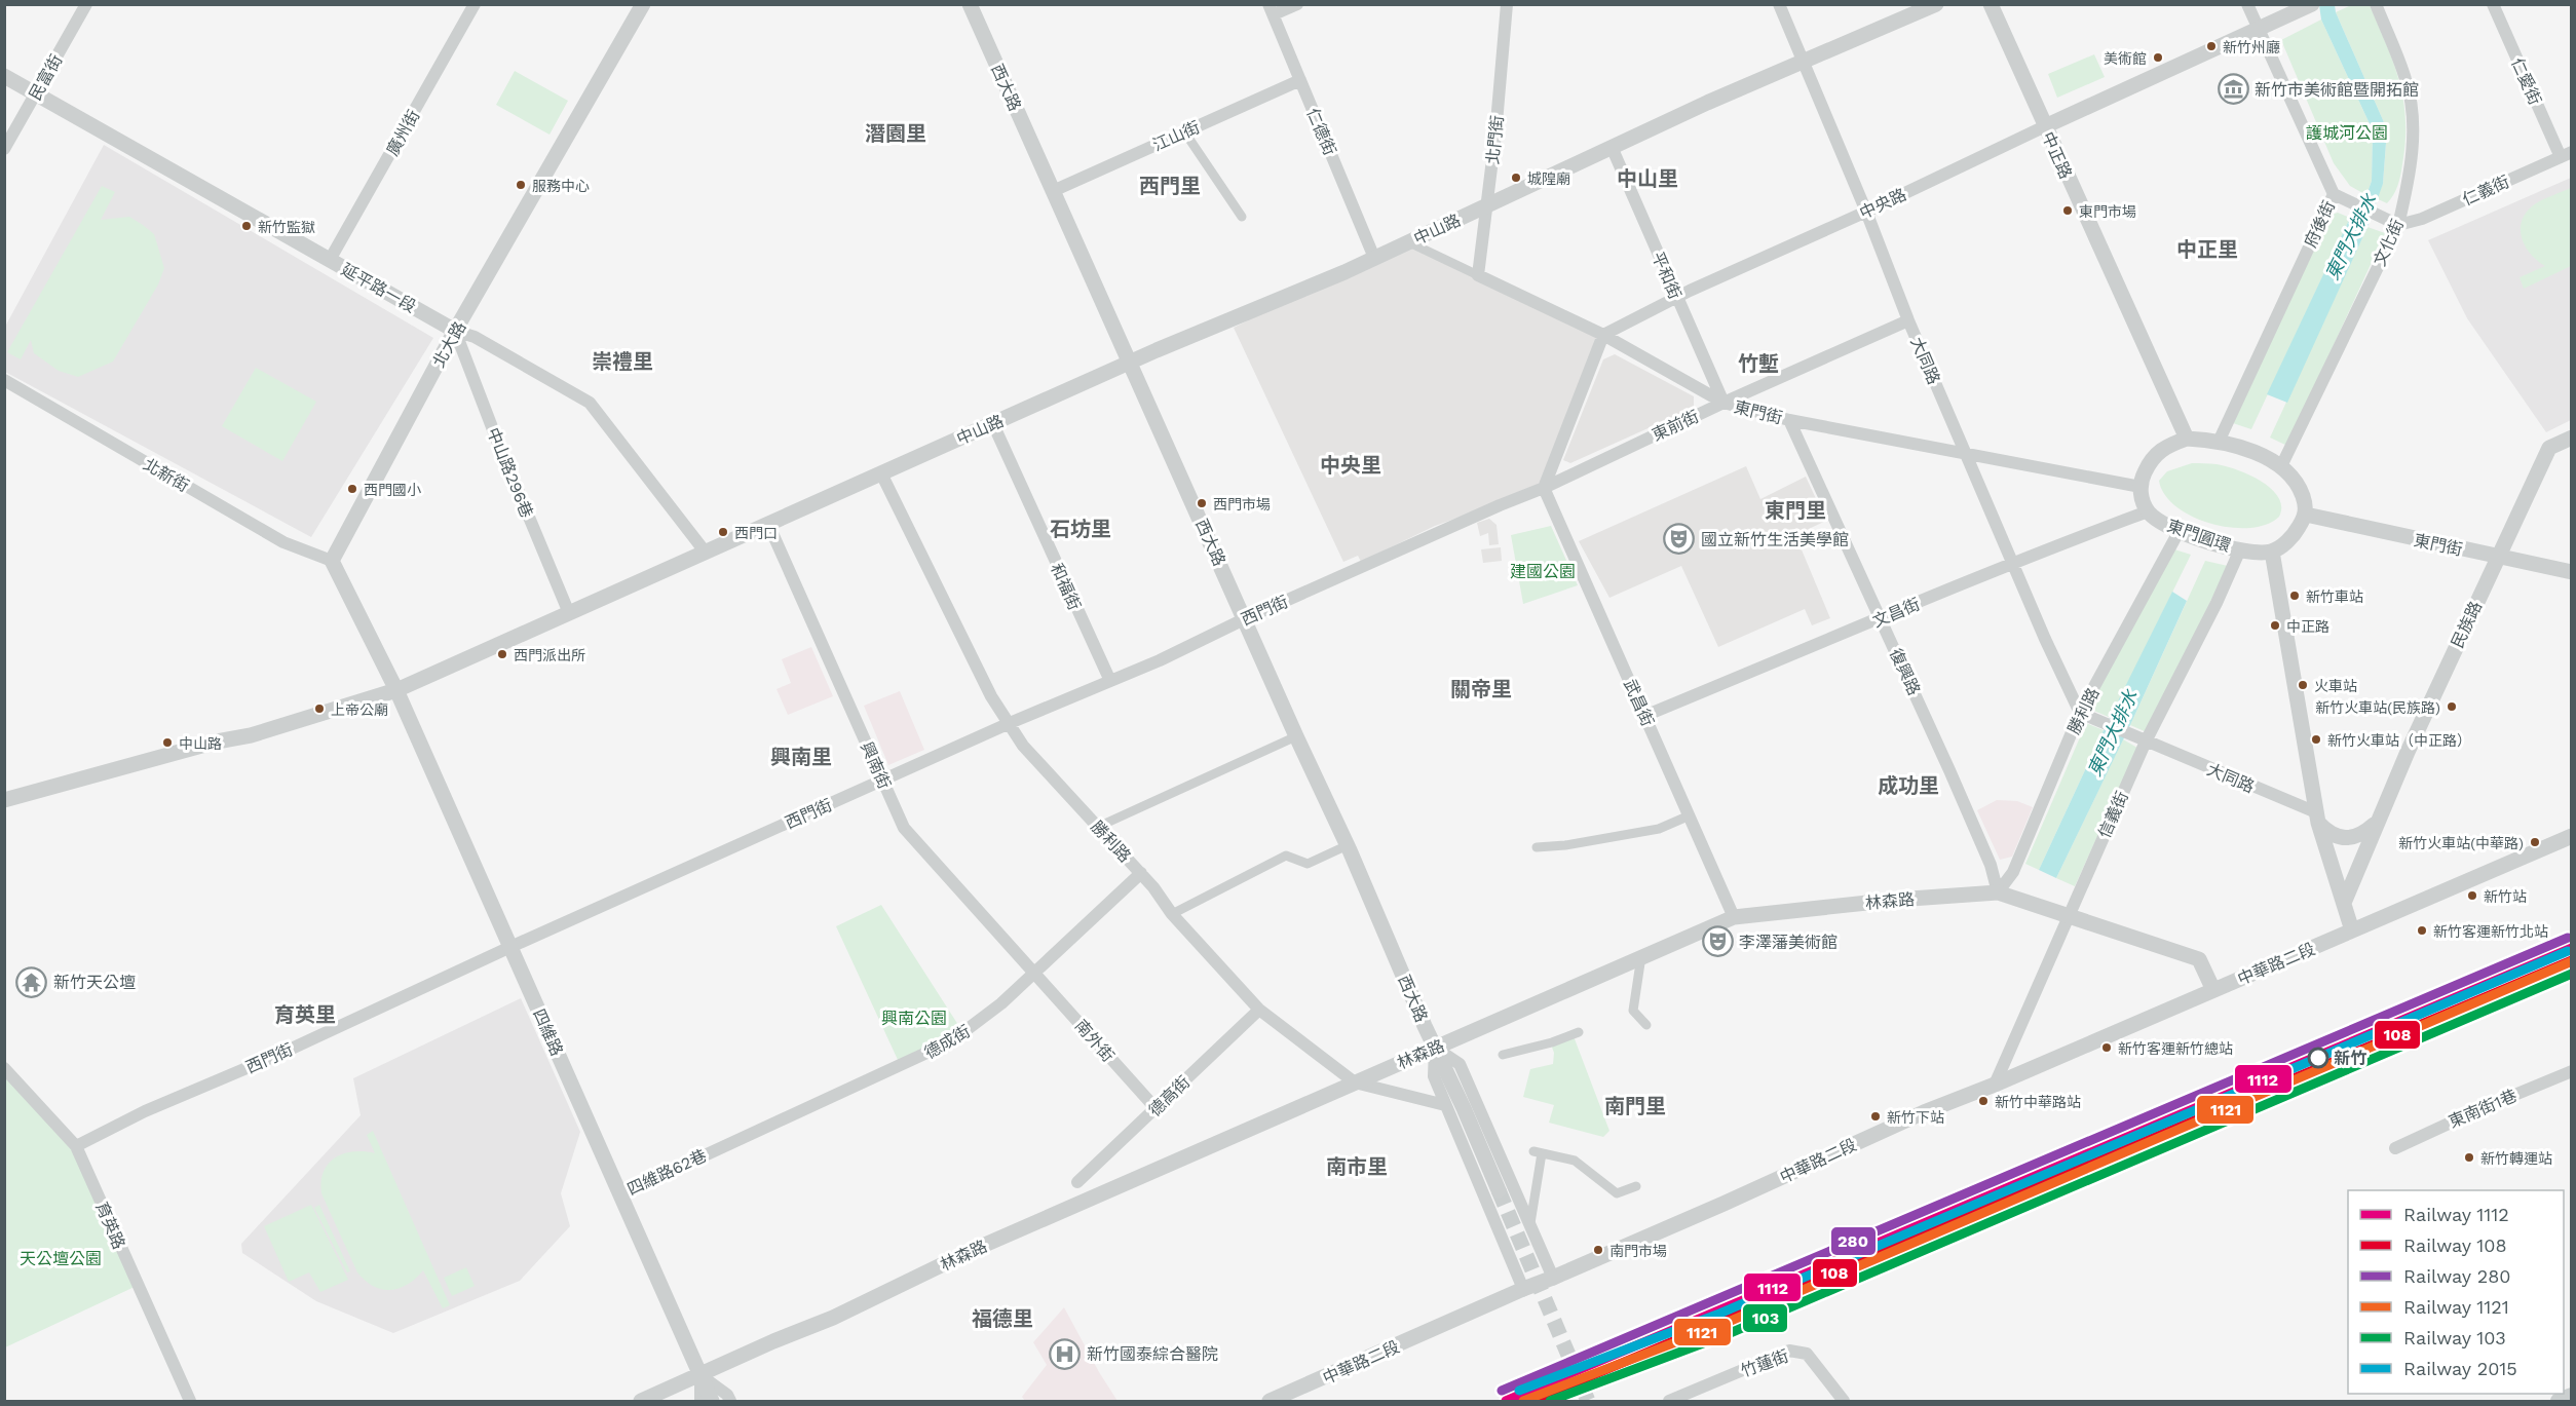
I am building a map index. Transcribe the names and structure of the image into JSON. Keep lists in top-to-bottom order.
{
  "streets": {
    "street": [
      "民富街",
      "仁愛街",
      "西大路",
      "仁德街",
      "廣州街",
      "江山街",
      "北門街",
      "中正路",
      "仁義街",
      "中央路",
      "府後街",
      "中山路",
      "文化街",
      "平和街",
      "延平路一段",
      "北大路",
      "大同路",
      "東門街",
      "東前街",
      "中山路296巷",
      "北新街",
      "東門圓環",
      "和福街",
      "西門街",
      "文昌街",
      "民族路",
      "復興路",
      "武昌街",
      "勝利路",
      "興南街",
      "信義街",
      "林森路",
      "中華路二段",
      "四維路",
      "南外街",
      "德成街",
      "德高街",
      "東南街1巷",
      "四維路62巷",
      "育英路",
      "竹蓮街"
    ]
  },
  "crossings": [
    ["民富街", "延平路一段"],
    ["仁愛街", "仁義街"],
    ["西大路", "江山街"],
    ["西大路", "中山路"],
    ["西大路", "西門街"],
    ["西大路", "勝利路"],
    ["西大路", "林森路"],
    ["西大路", "中華路二段"],
    ["仁德街", "江山街"],
    ["仁德街", "中山路"],
    ["廣州街", "延平路一段"],
    ["北門街", "中山路"],
    ["北門街", "東門街"],
    ["中正路", "中央路"],
    ["中正路", "府後街"],
    ["中正路", "文化街"],
    ["中正路", "東門街"],
    ["中正路", "東門圓環"],
    ["中正路", "文昌街"],
    ["中正路", "勝利路"],
    ["中正路", "信義街"],
    ["仁義街", "文化街"],
    ["中央路", "府後街"],
    ["中央路", "平和街"],
    ["中央路", "大同路"],
    ["中央路", "東門街"],
    ["府後街", "文化街"],
    ["府後街", "東門街"],
    ["府後街", "東門圓環"],
    ["府後街", "文昌街"],
    ["府後街", "勝利路"],
    ["府後街", "信義街"],
    ["中山路", "平和街"],
    ["中山路", "延平路一段"],
    ["中山路", "大同路"],
    ["中山路", "東門街"],
    ["中山路", "中山路296巷"],
    ["中山路", "和福街"],
    ["中山路", "勝利路"],
    ["中山路", "興南街"],
    ["中山路", "四維路"],
    ["文化街", "東門街"],
    ["文化街", "東門圓環"],
    ["文化街", "文昌街"],
    ["文化街", "勝利路"],
    ["文化街", "信義街"],
    ["平和街", "東門街"],
    ["平和街", "東前街"],
    ["延平路一段", "北大路"],
    ["延平路一段", "中山路296巷"],
    ["北大路", "中山路296巷"],
    ["北大路", "北新街"],
    ["大同路", "東門街"],
    ["大同路", "東前街"],
    ["大同路", "文昌街"],
    ["大同路", "勝利路"],
    ["大同路", "信義街"],
    ["東門街", "東前街"],
    ["東門街", "東門圓環"],
    ["東門街", "文昌街"],
    ["東門街", "民族路"],
    ["東門街", "復興路"],
    ["東門街", "勝利路"],
    ["東門街", "信義街"],
    ["東前街", "西門街"],
    ["東前街", "武昌街"],
    ["東門圓環", "文昌街"],
    ["東門圓環", "勝利路"],
    ["東門圓環", "信義街"],
    ["和福街", "西門街"],
    ["西門街", "武昌街"],
    ["西門街", "勝利路"],
    ["西門街", "興南街"],
    ["西門街", "四維路"],
    ["西門街", "育英路"],
    ["文昌街", "復興路"],
    ["文昌街", "武昌街"],
    ["文昌街", "勝利路"],
    ["文昌街", "信義街"],
    ["復興路", "勝利路"],
    ["復興路", "林森路"],
    ["武昌街", "林森路"],
    ["勝利路", "信義街"],
    ["勝利路", "林森路"],
    ["勝利路", "德成街"],
    ["勝利路", "德高街"],
    ["興南街", "南外街"],
    ["興南街", "德成街"],
    ["信義街", "林森路"],
    ["信義街", "中華路二段"],
    ["林森路", "中華路二段"],
    ["林森路", "四維路"],
    ["四維路", "四維路62巷"],
    ["南外街", "德成街"],
    ["南外街", "德高街"],
    ["德成街", "四維路62巷"]
  ],
  "districts": [
    "潛園里",
    "中山里",
    "西門里",
    "中正里",
    "崇禮里",
    "竹塹",
    "中央里",
    "東門里",
    "石坊里",
    "關帝里",
    "興南里",
    "成功里",
    "育英里",
    "南門里",
    "南市里",
    "福德里"
  ],
  "water": ["東門大排水"],
  "parks": [
    "護城河公園",
    "建國公園",
    "興南公園",
    "天公壇公園"
  ],
  "places": {
    "other": [
      "新竹州廳",
      "美術館",
      "城隍廟",
      "服務中心",
      "東門市場",
      "新竹監獄",
      "西門國小",
      "西門市場",
      "西門口",
      "新竹車站",
      "中正路",
      "西門派出所",
      "火車站",
      "新竹火車站(民族路)",
      "上帝公廟",
      "新竹火車站（中正路）",
      "中山路",
      "新竹火車站(中華路)",
      "新竹站",
      "新竹客運新竹北站",
      "新竹客運新竹總站",
      "新竹",
      "新竹中華路站",
      "新竹下站",
      "新竹轉運站",
      "南門市場"
    ],
    "museum": ["新竹市美術館暨開拓館"],
    "theatre": ["國立新竹生活美學館", "李澤藩美術館"],
    "temple": ["新竹天公壇"],
    "hospital": ["新竹國泰綜合醫院"]
  },
  "lines": [
    "rail line 280",
    "rail line 1112",
    "rail line 2015",
    "rail line 108",
    "rail line 1121",
    "rail line 103"
  ],
  "legend": [
    "Railway 1112",
    "Railway 108",
    "Railway 280",
    "Railway 1121",
    "Railway 103",
    "Railway 2015"
  ]
}
